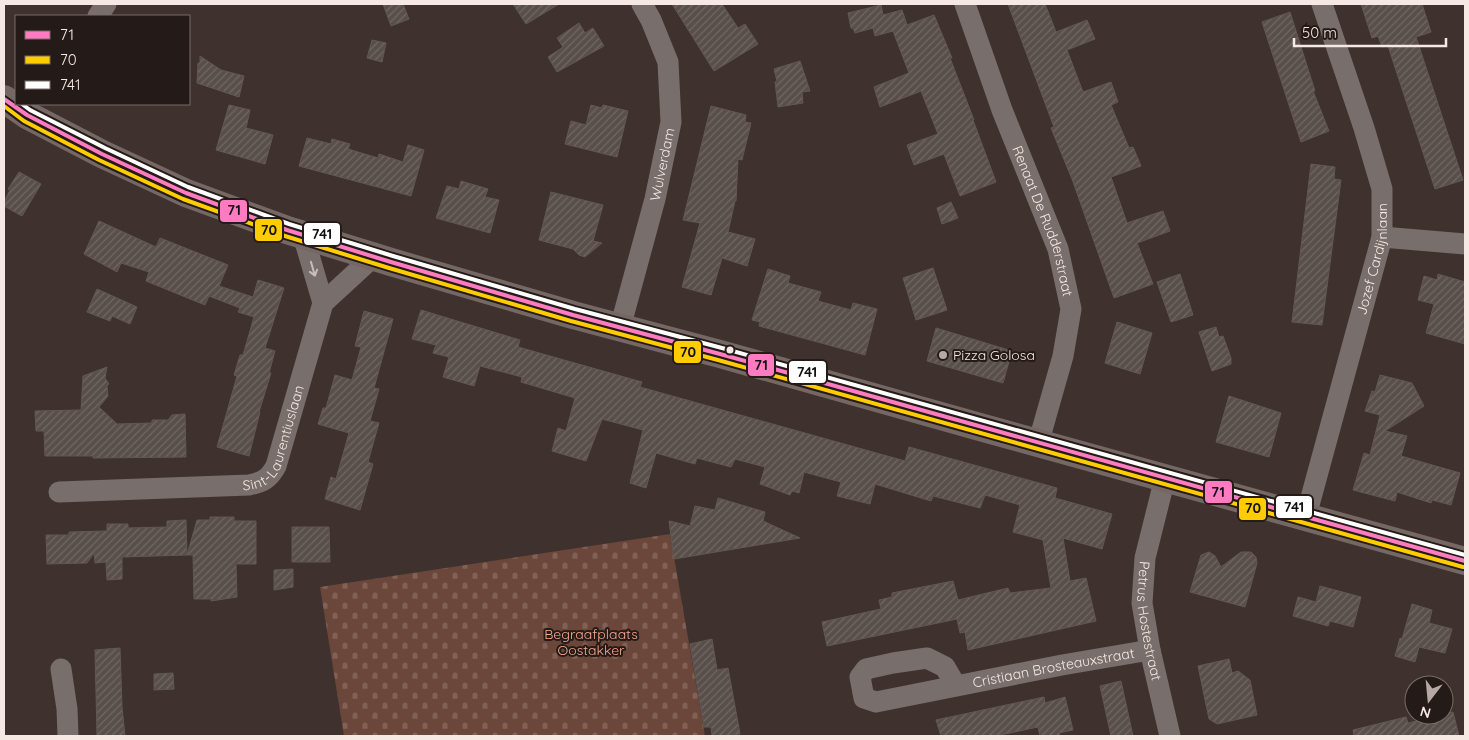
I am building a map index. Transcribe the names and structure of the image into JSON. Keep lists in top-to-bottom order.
{
  "streets": {
    "street": [
      "Wulverdam",
      "Renaat De Rudderstraat",
      "Jozef Cardijnlaan",
      "Sint-Laurentiuslaan",
      "Petrus Hostestraat",
      "Cristiaan Brosteauxstraat"
    ]
  },
  "crossings": [
    ["Petrus Hostestraat", "Cristiaan Brosteauxstraat"]
  ],
  "parks": ["Begraafplaats Oostakker"],
  "places": ["Pizza Golosa"],
  "lines": ["transit line 71", "transit line 741", "transit line 70"],
  "legend": ["71", "70", "741"],
  "scale_bar": "50 m",
  "north": "bottom"
}
